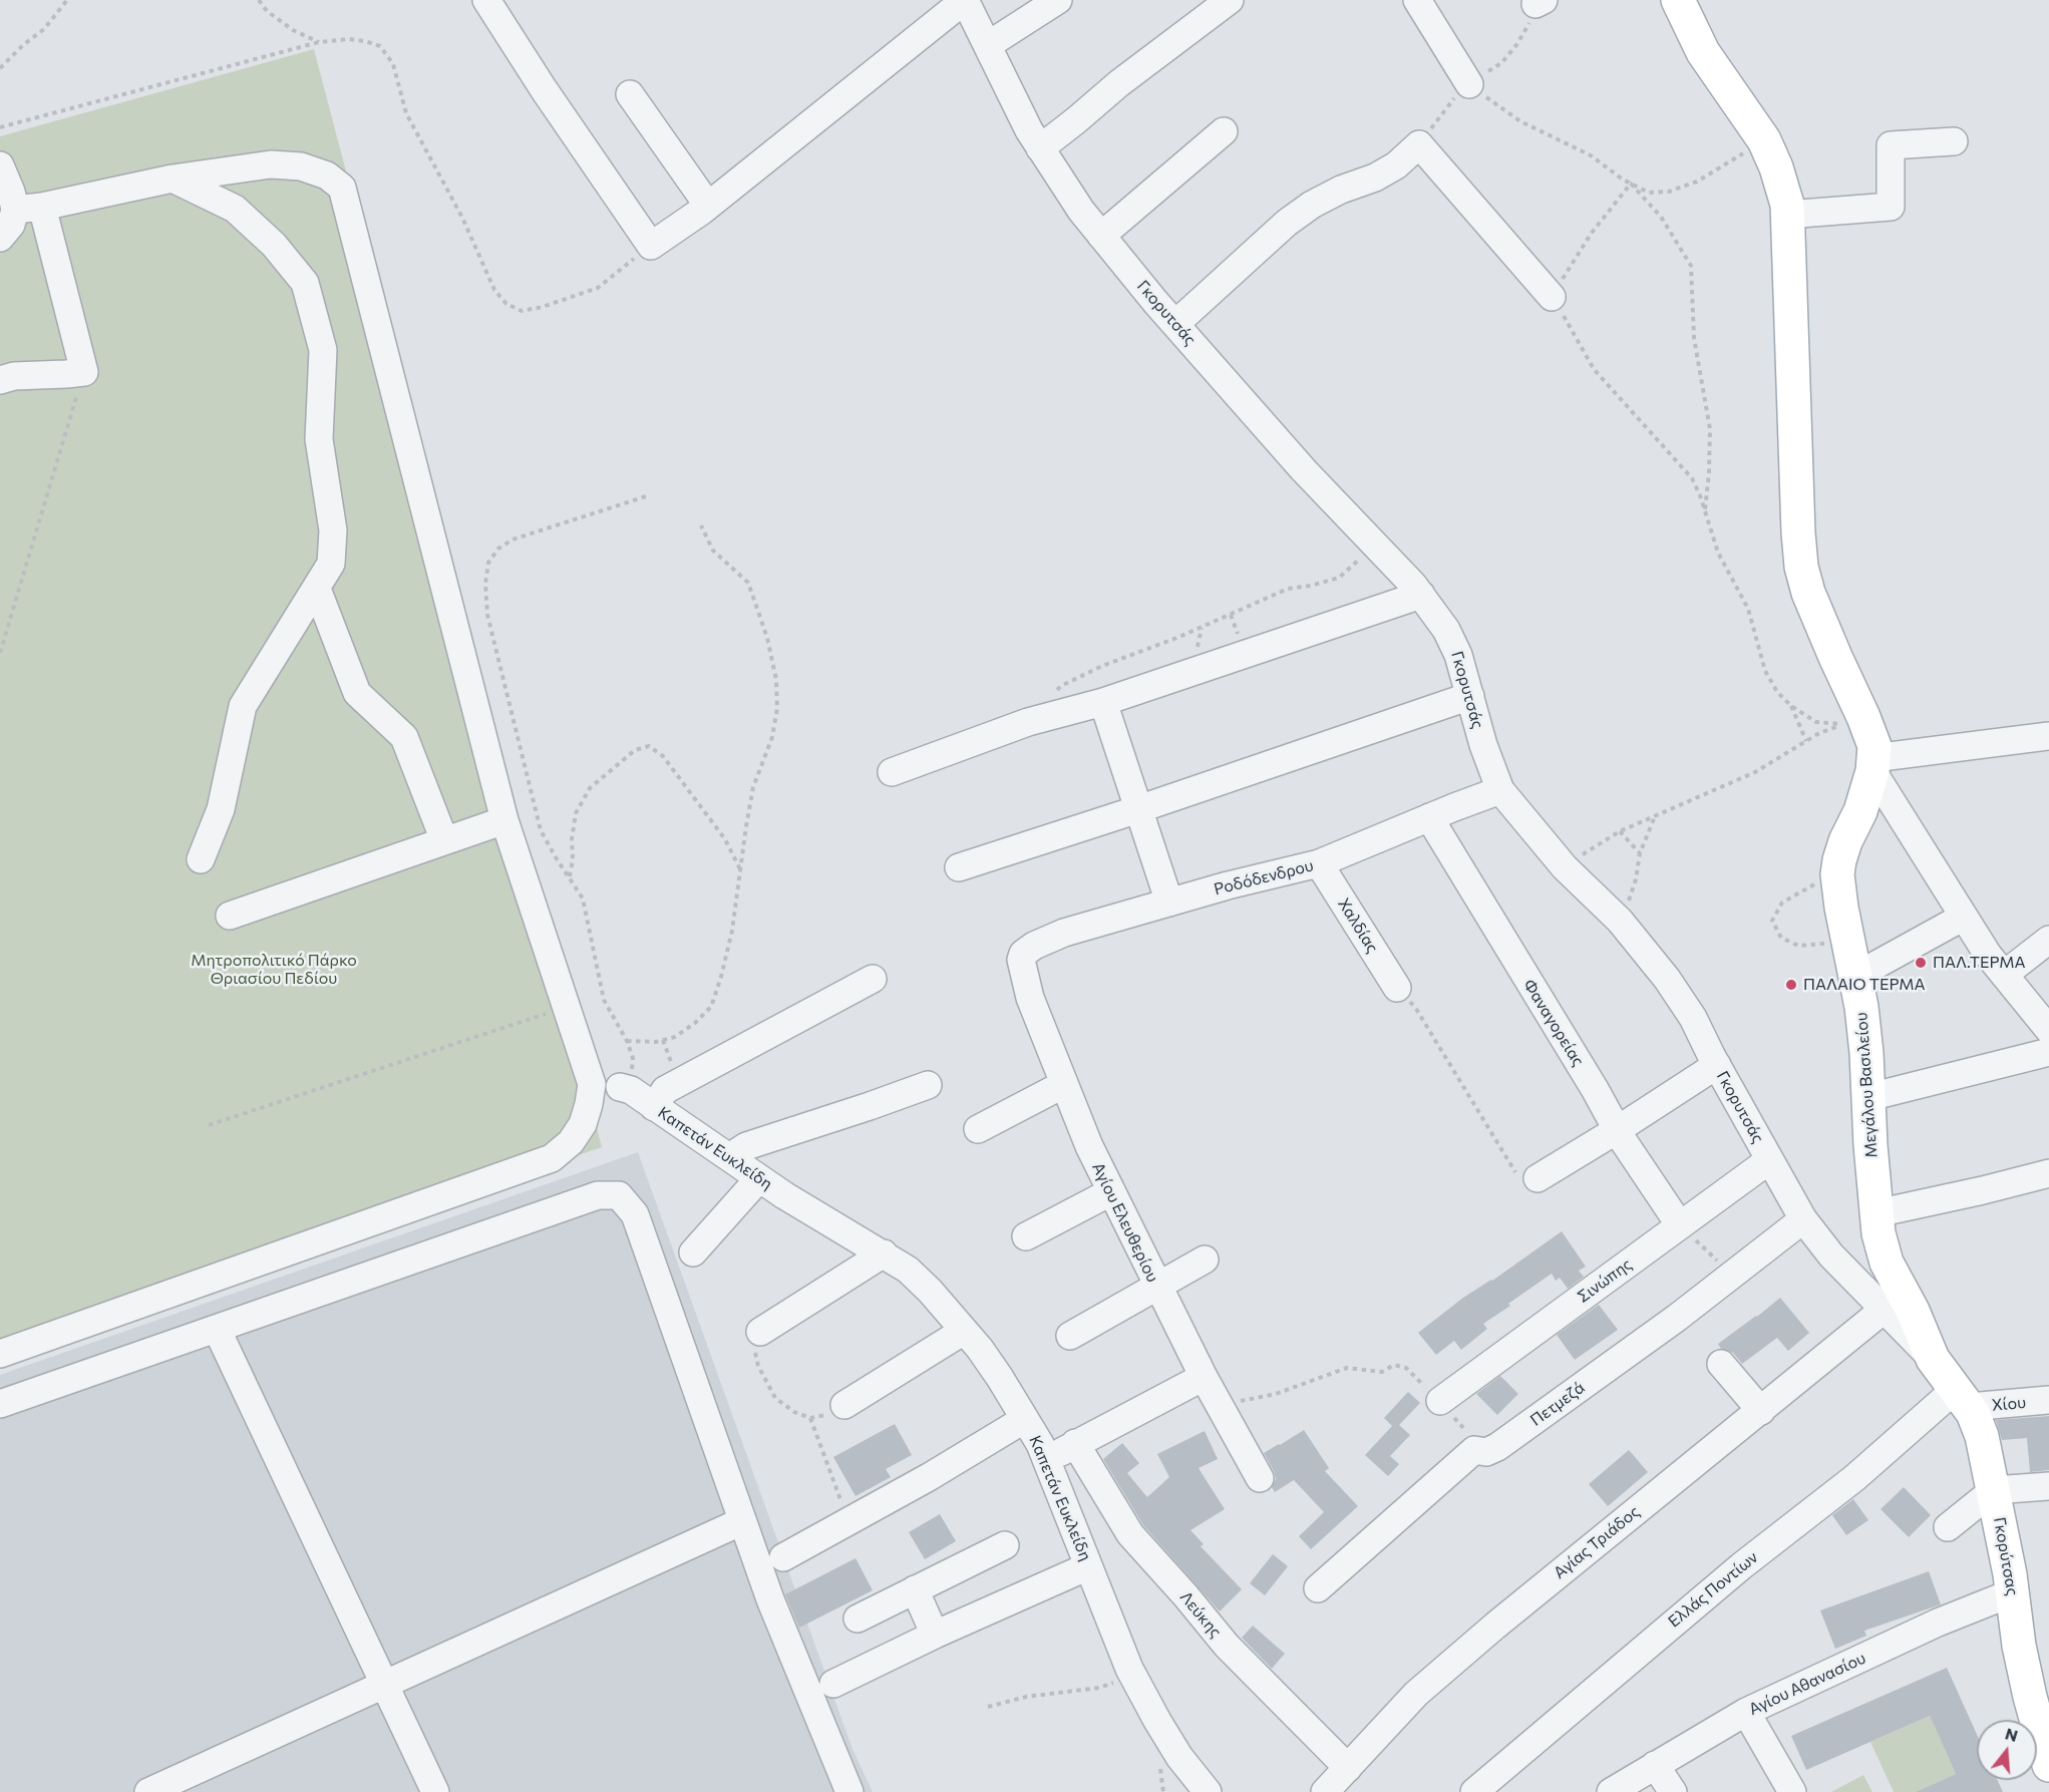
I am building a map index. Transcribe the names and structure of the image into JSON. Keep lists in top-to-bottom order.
{
  "streets": {
    "main road": ["Μεγάλου Βασιλείου", "Γκορύτσας"],
    "street": [
      "Γκορυτσάς",
      "Ροδόδενδρου",
      "Χαλδίας",
      "Φαναγορείας",
      "Καπετάν Ευκλείδη",
      "Αγίου Ελευθερίου",
      "Σινώπης",
      "Πετμεζά",
      "Χίου",
      "Αγίας Τριάδος",
      "Ελλάς Ποντίων",
      "Λεύκης",
      "Αγίου Αθανασίου"
    ]
  },
  "crossings": [
    ["Γκορυτσάς", "Ροδόδενδρου"],
    ["Γκορυτσάς", "Μεγάλου Βασιλείου"],
    ["Γκορυτσάς", "Σινώπης"],
    ["Γκορυτσάς", "Πετμεζά"],
    ["Γκορυτσάς", "Αγίας Τριάδος"],
    ["Γκορυτσάς", "Γκορύτσας"],
    ["Ροδόδενδρου", "Χαλδίας"],
    ["Ροδόδενδρου", "Φαναγορείας"],
    ["Ροδόδενδρου", "Αγίου Ελευθερίου"],
    ["Φαναγορείας", "Σινώπης"],
    ["Μεγάλου Βασιλείου", "Γκορύτσας"],
    ["Χίου", "Γκορύτσας"],
    ["Χίου", "Ελλάς Ποντίων"],
    ["Αγίας Τριάδος", "Λεύκης"],
    ["Γκορύτσας", "Ελλάς Ποντίων"],
    ["Γκορύτσας", "Αγίου Αθανασίου"]
  ],
  "parks": ["Μητροπολιτικό Πάρκο Θριασίου Πεδίου"],
  "places": ["ΠΑΛ.ΤΕΡΜΑ", "ΠΑΛΑΙΟ ΤΕΡΜΑ"],
  "north": "top"
}
